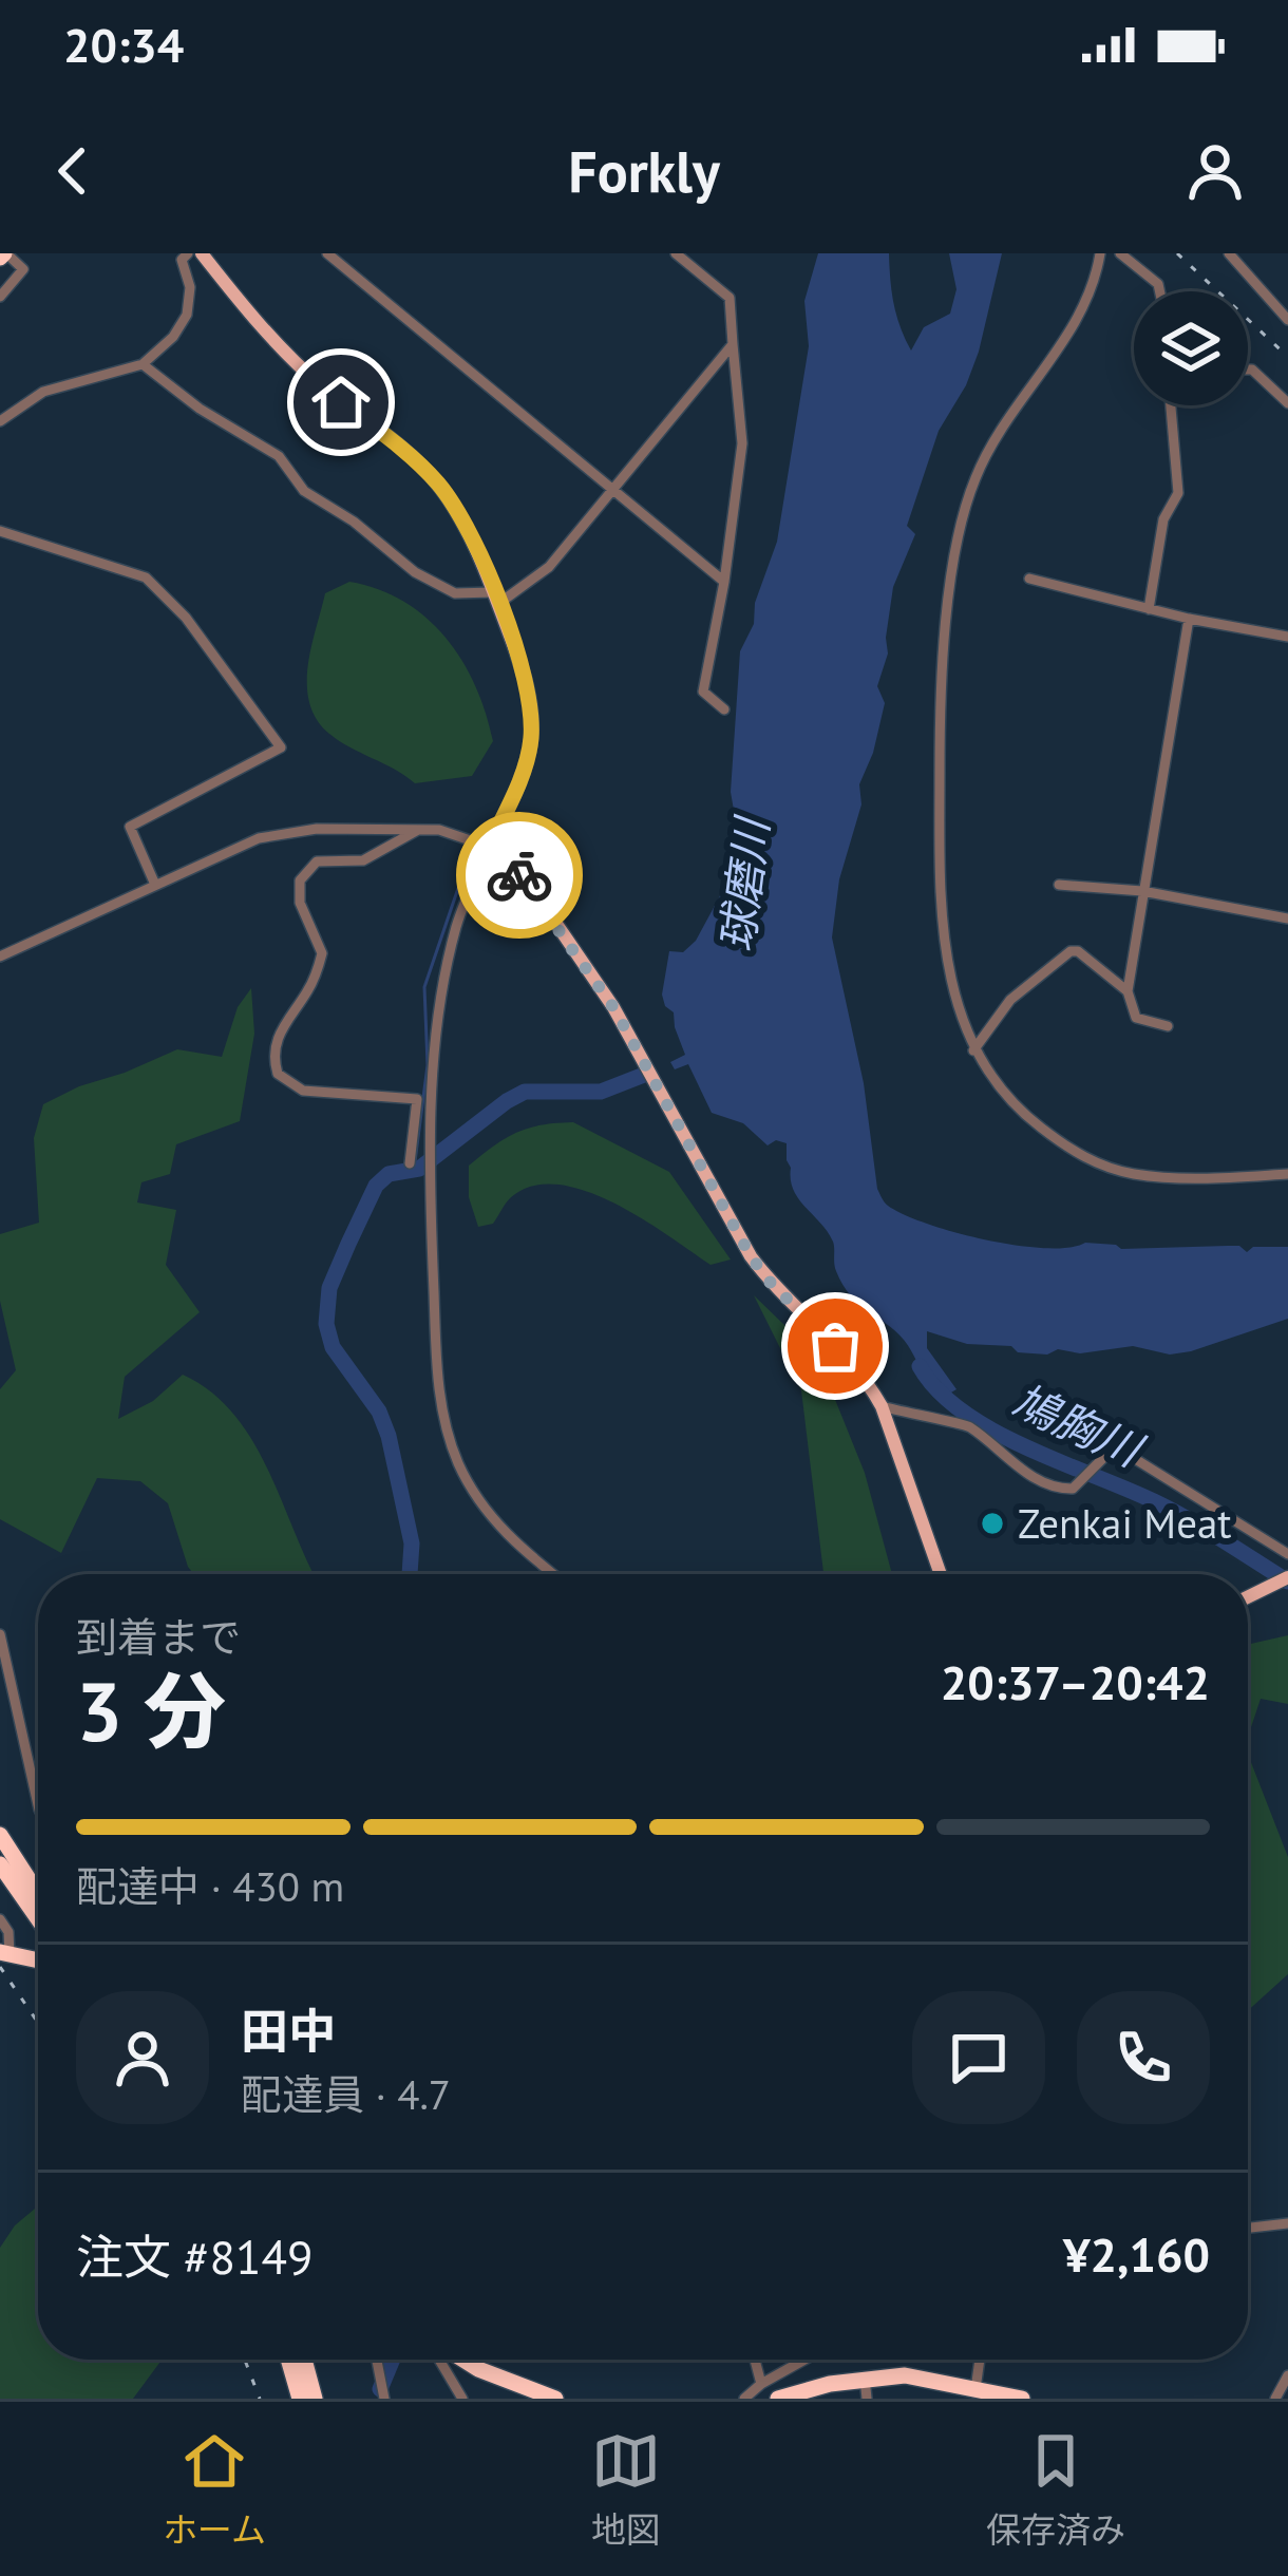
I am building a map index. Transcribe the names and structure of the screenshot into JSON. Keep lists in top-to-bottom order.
{
  "water": ["球磨川", "鳩胸川"],
  "places": ["Zenkai Meat"],
  "page": {
    "status": "20:34",
    "header": "Forkly",
    "heading": ["3 分", "到着まで", "20:37–20:42"],
    "panel": [
      "田中",
      "配達員 · 4.7",
      "注文 #8149",
      "¥2,160"
    ],
    "bar": "配達中 · 430 m",
    "tabs": ["ホーム", "地図", "保存済み"]
  }
}
